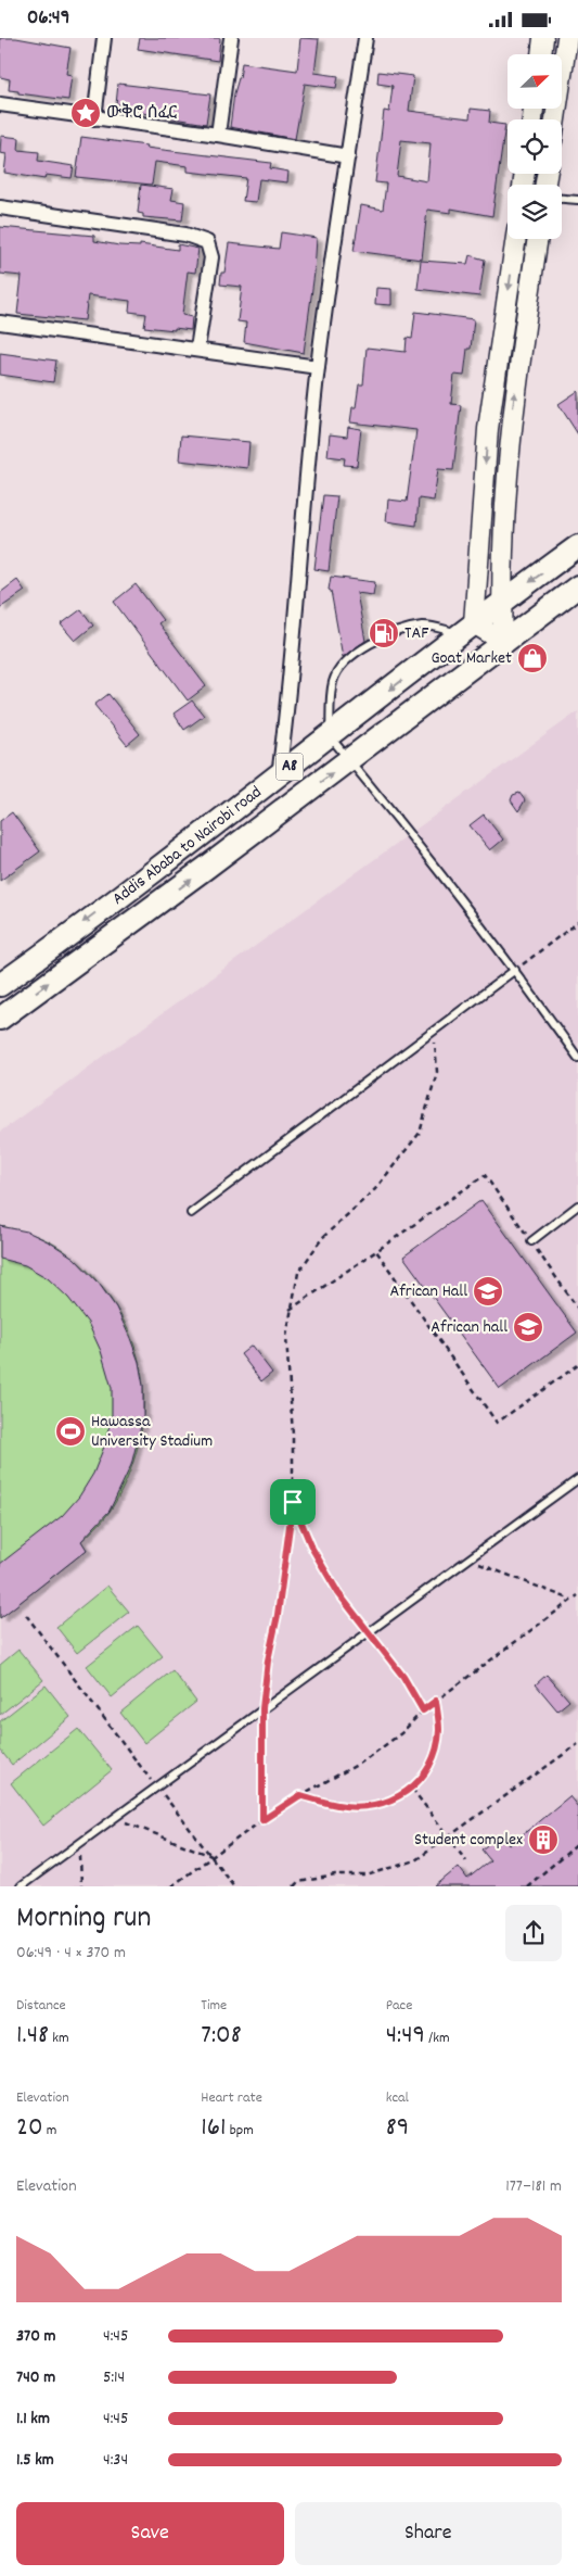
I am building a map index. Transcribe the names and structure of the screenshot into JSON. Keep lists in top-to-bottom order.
{
  "streets": {
    "highway": ["A8", "Addis Ababa to Nairobi road"]
  },
  "places": {
    "place": ["ውቅሮ ሰፈር"],
    "fuel station": ["TAF"],
    "shop": ["Goat Market"],
    "school or university": ["African Hall", "African hall"],
    "sports": ["Hawassa University Stadium"],
    "building": ["Student complex"]
  },
  "north": "top right",
  "page": {
    "status": "06:49",
    "heading": ["Morning run", "06:49 · 4 × 370 m"],
    "stats": [
      ["Distance", "1.48 km"],
      ["Time", "7:08"],
      ["Pace", "4:49 /km"],
      ["Elevation", "20 m"],
      ["Heart rate", "161 bpm"],
      ["kcal", "89"]
    ],
    "chart": ["Elevation", "177–181 m"],
    "list": [
      {
        "name": "370 m",
        "note": "4:45"
      },
      {
        "name": "740 m",
        "note": "5:14"
      },
      {
        "name": "1.1 km",
        "note": "4:45"
      },
      {
        "name": "1.5 km",
        "note": "4:34"
      }
    ],
    "buttons": ["Save", "Share"]
  }
}
